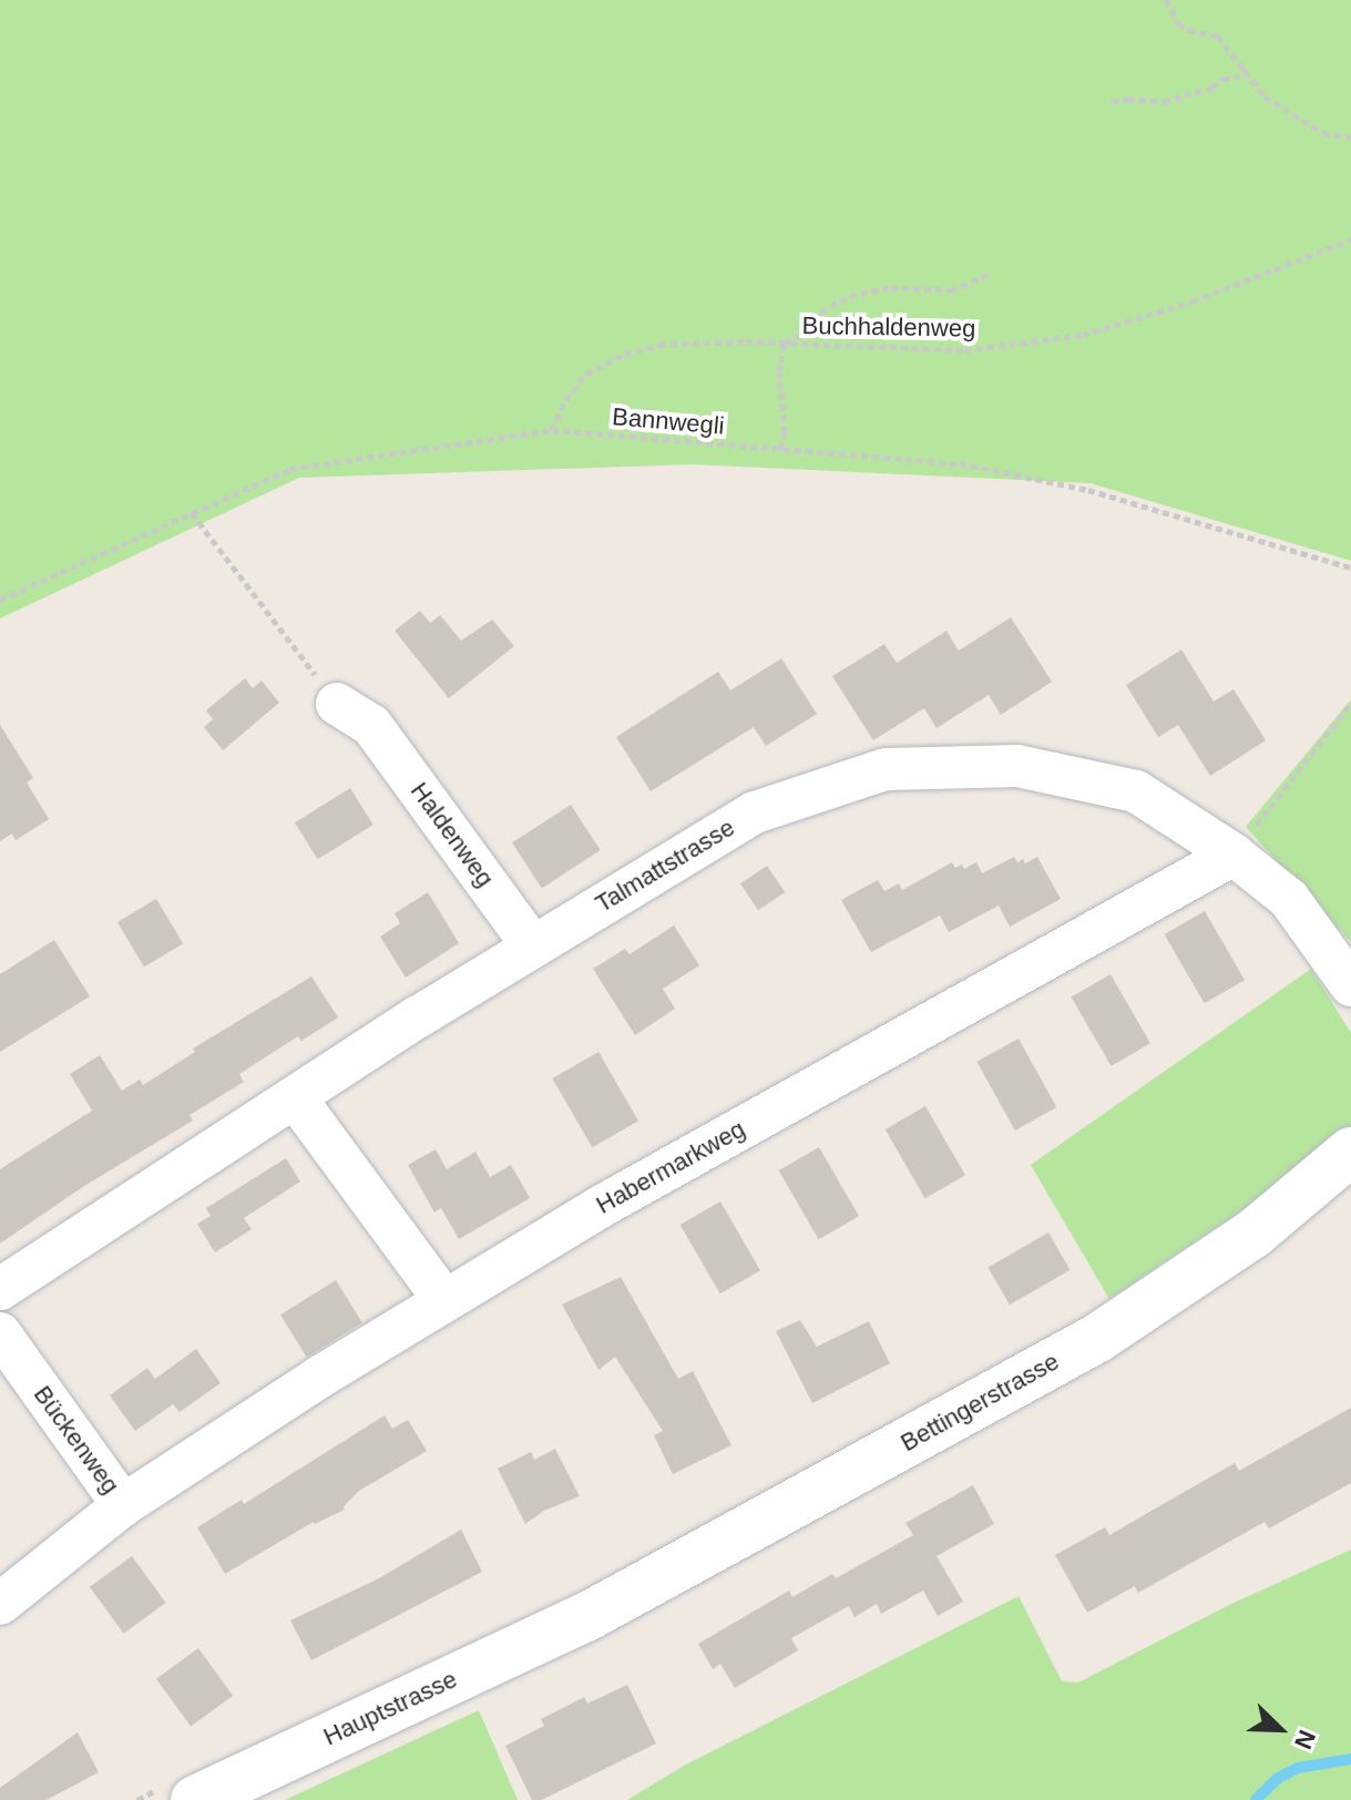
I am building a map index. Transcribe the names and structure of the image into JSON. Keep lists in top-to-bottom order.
{
  "streets": {
    "street": [
      "Haldenweg",
      "Talmattstrasse",
      "Habermarkweg",
      "Bettingerstrasse",
      "Bückenweg",
      "Hauptstrasse"
    ],
    "path": ["Buchhaldenweg", "Bannwegli"]
  },
  "crossings": [
    ["Buchhaldenweg", "Bannwegli"],
    ["Haldenweg", "Talmattstrasse"],
    ["Talmattstrasse", "Habermarkweg"],
    ["Habermarkweg", "Bückenweg"],
    ["Bettingerstrasse", "Hauptstrasse"]
  ],
  "north": "bottom right"
}
